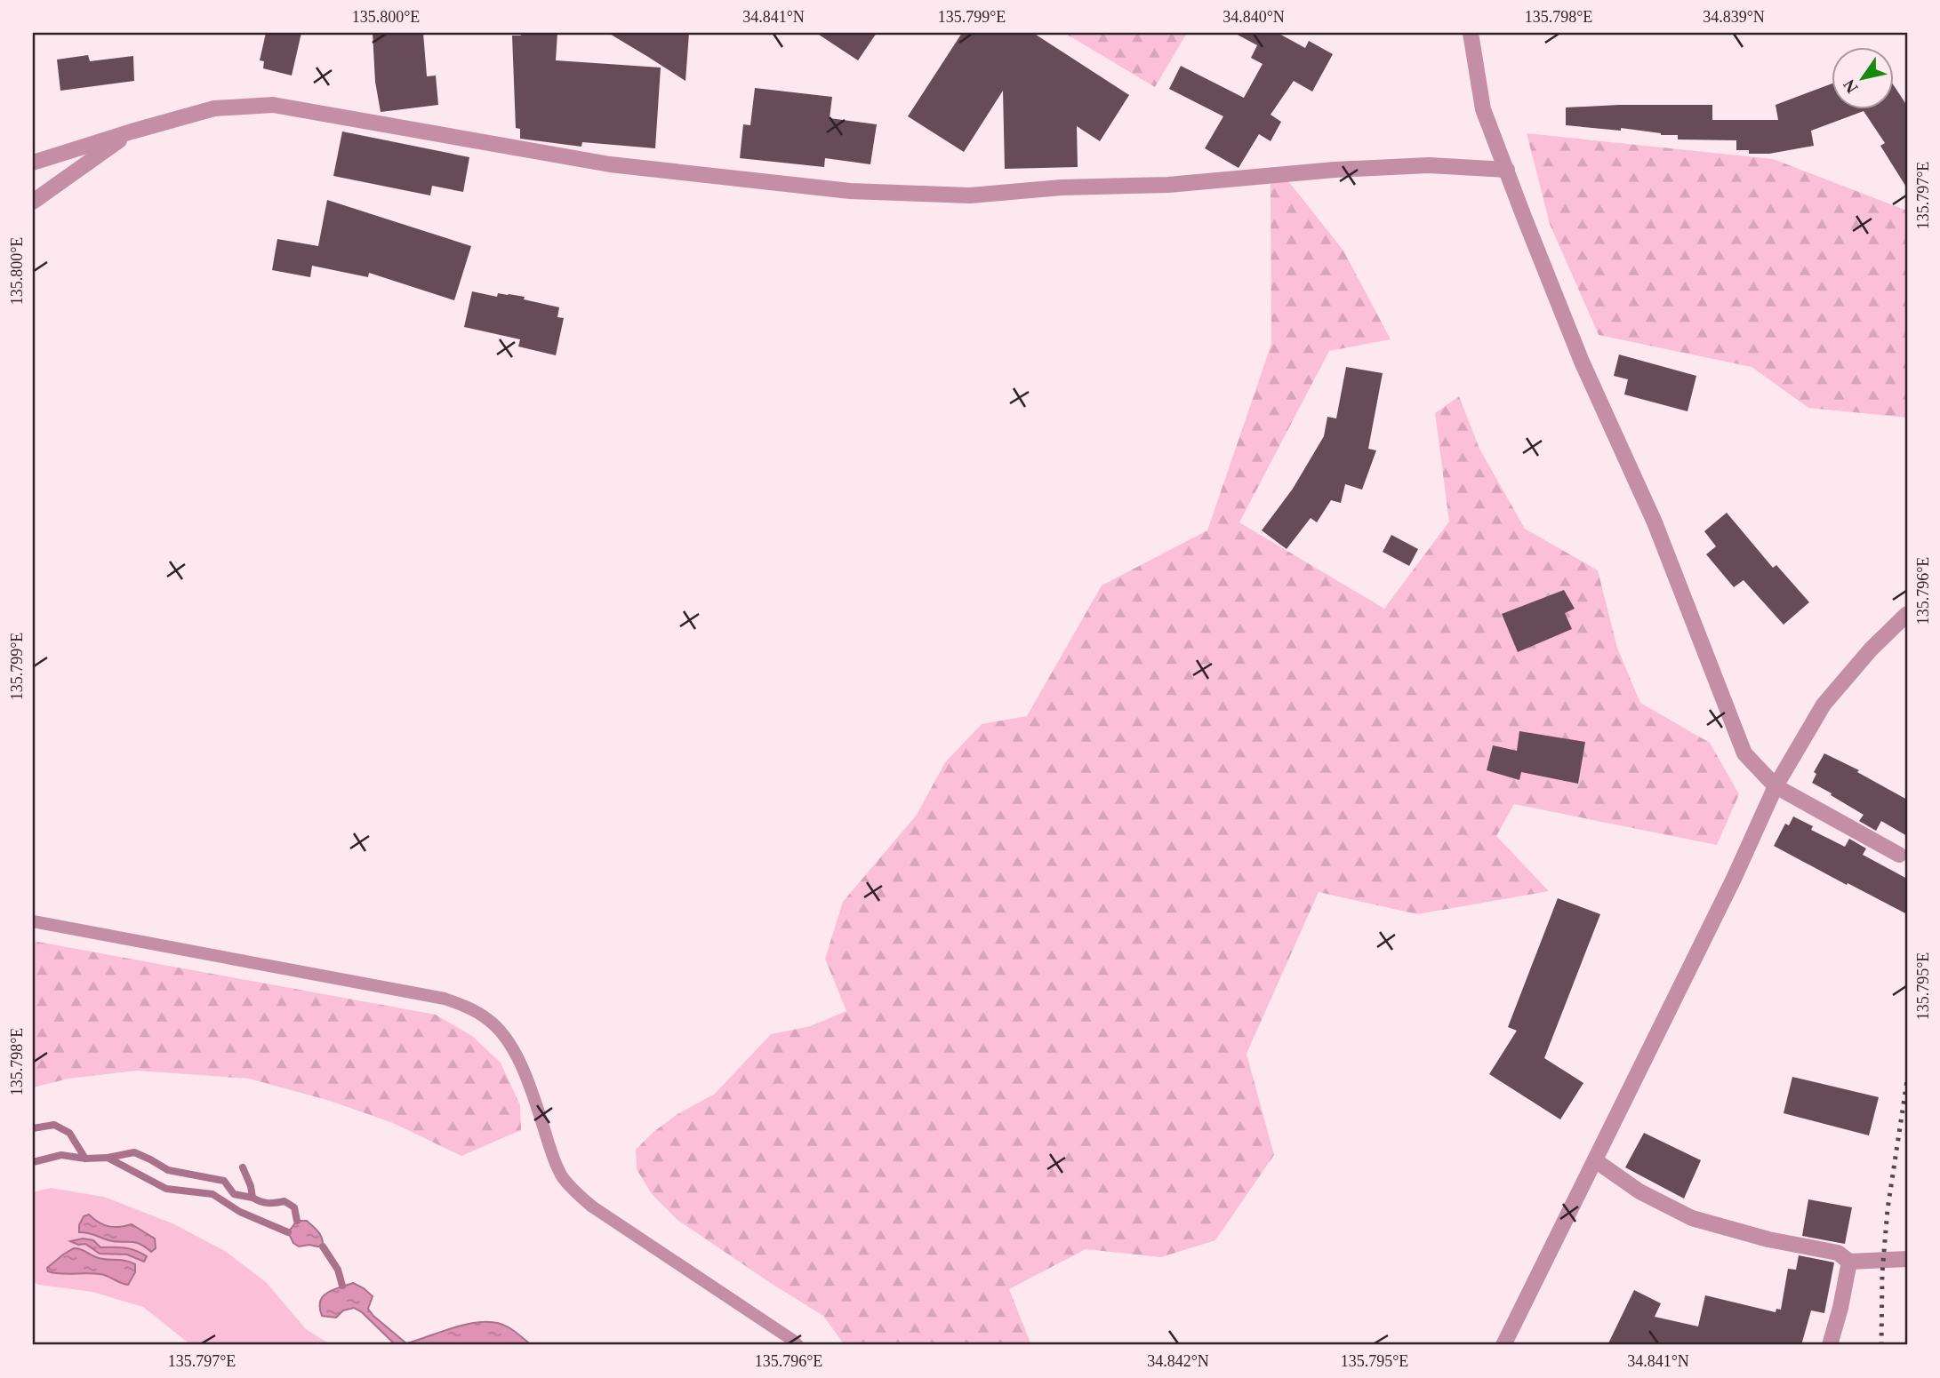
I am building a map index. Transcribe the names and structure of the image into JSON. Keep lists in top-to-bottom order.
{
  "north": "bottom left",
  "coordinates": [
    "135.800°E",
    "34.841°N",
    "135.799°E",
    "34.840°N",
    "135.798°E",
    "34.839°N",
    "135.797°E",
    "135.796°E",
    "135.795°E",
    "34.842°N"
  ]
}
